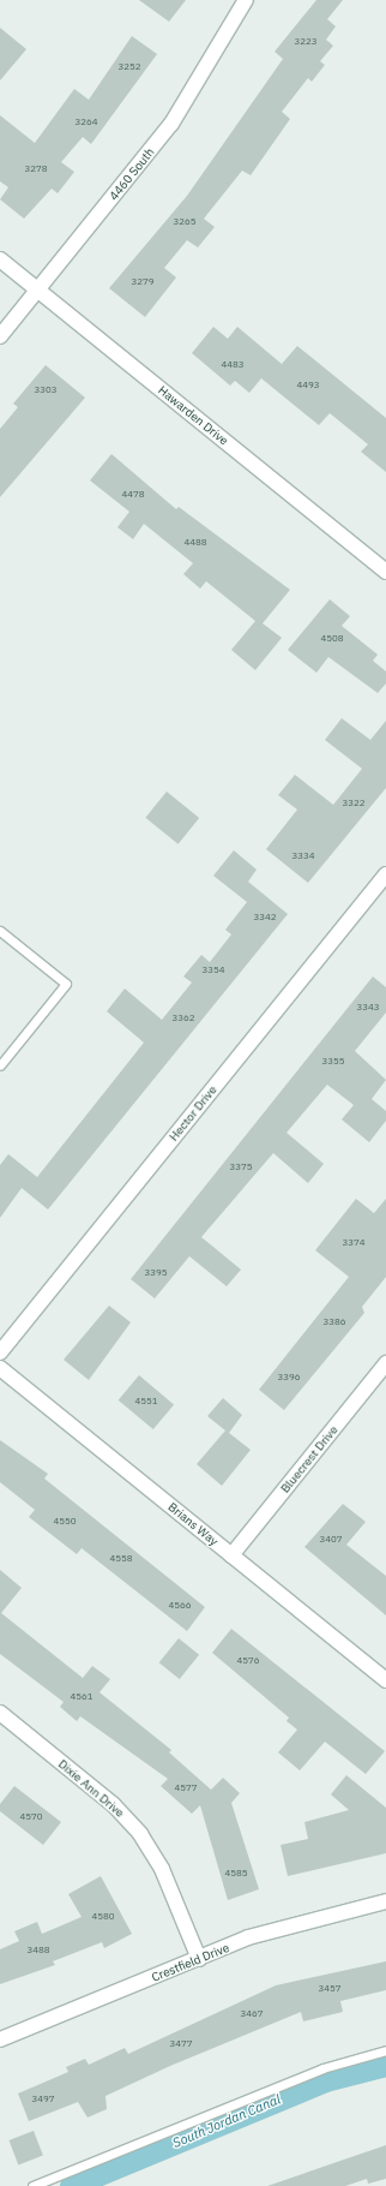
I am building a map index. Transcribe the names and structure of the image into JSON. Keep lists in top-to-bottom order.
{
  "streets": {
    "street": [
      "4460 South",
      "Hawarden Drive",
      "Hector Drive",
      "Bluecrest Drive",
      "Brians Way",
      "Dixie Ann Drive",
      "Crestfield Drive"
    ]
  },
  "crossings": [
    ["4460 South", "Hawarden Drive"],
    ["Bluecrest Drive", "Brians Way"],
    ["Dixie Ann Drive", "Crestfield Drive"]
  ],
  "water": ["South Jordan Canal"],
  "house_numbers": [
    "3223",
    "3252",
    "3264",
    "3278",
    "3265",
    "3279",
    "4483",
    "4493",
    "3303",
    "4478",
    "4488",
    "4508",
    "3322",
    "3334",
    "3342",
    "3354",
    "3343",
    "3362",
    "3355",
    "3375",
    "3374",
    "3395",
    "3386",
    "3396",
    "4551",
    "4550",
    "3407",
    "4558",
    "4566",
    "4576",
    "4561",
    "4577",
    "4570",
    "4585",
    "4580",
    "3488",
    "3457",
    "3467",
    "3477",
    "3497"
  ]
}
